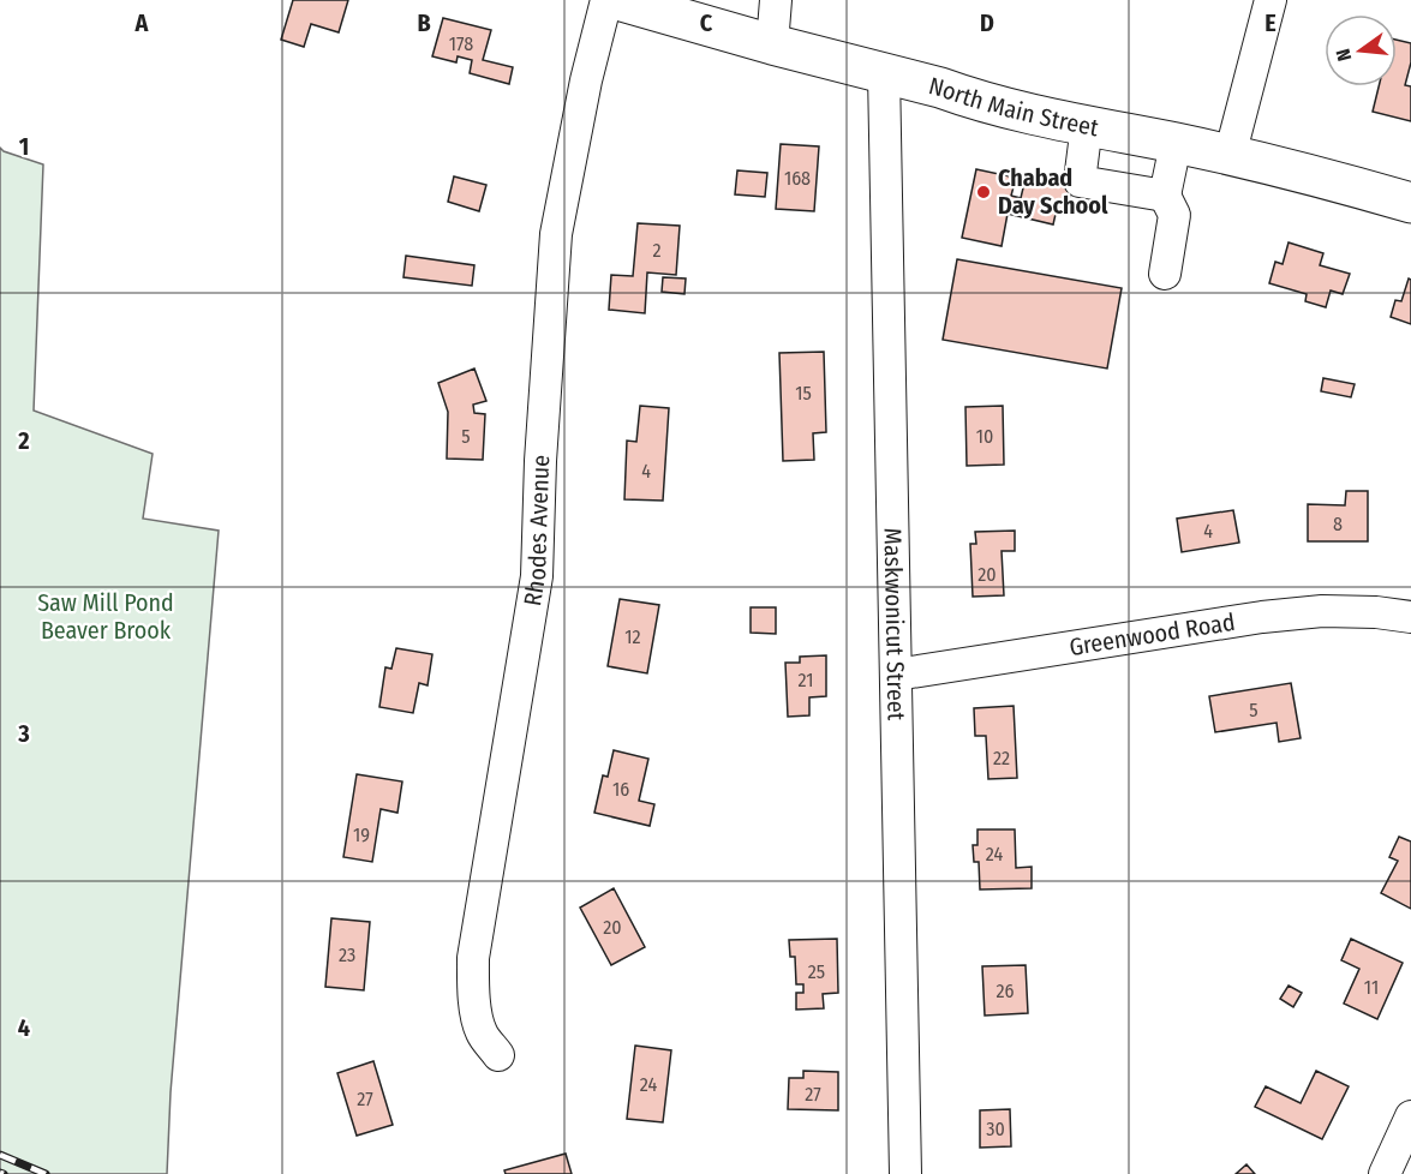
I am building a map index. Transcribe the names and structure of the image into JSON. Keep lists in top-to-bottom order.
{
  "streets": {
    "main road": ["North Main Street"],
    "street": ["Rhodes Avenue", "Maskwonicut Street", "Greenwood Road"]
  },
  "crossings": [
    ["North Main Street", "Maskwonicut Street"],
    ["Maskwonicut Street", "Greenwood Road"]
  ],
  "parks": ["Saw Mill Pond Beaver Brook"],
  "places": ["Chabad Day School"],
  "house_numbers": [
    "178",
    "168",
    "2",
    "15",
    "5",
    "10",
    "4",
    "8",
    "4",
    "20",
    "12",
    "21",
    "5",
    "22",
    "16",
    "19",
    "24",
    "20",
    "23",
    "25",
    "11",
    "26",
    "24",
    "27",
    "27",
    "30"
  ],
  "north": "left",
  "grid": {
    "columns": [
      "A",
      "B",
      "C",
      "D",
      "E"
    ],
    "rows": [
      "1",
      "2",
      "3",
      "4"
    ]
  }
}
